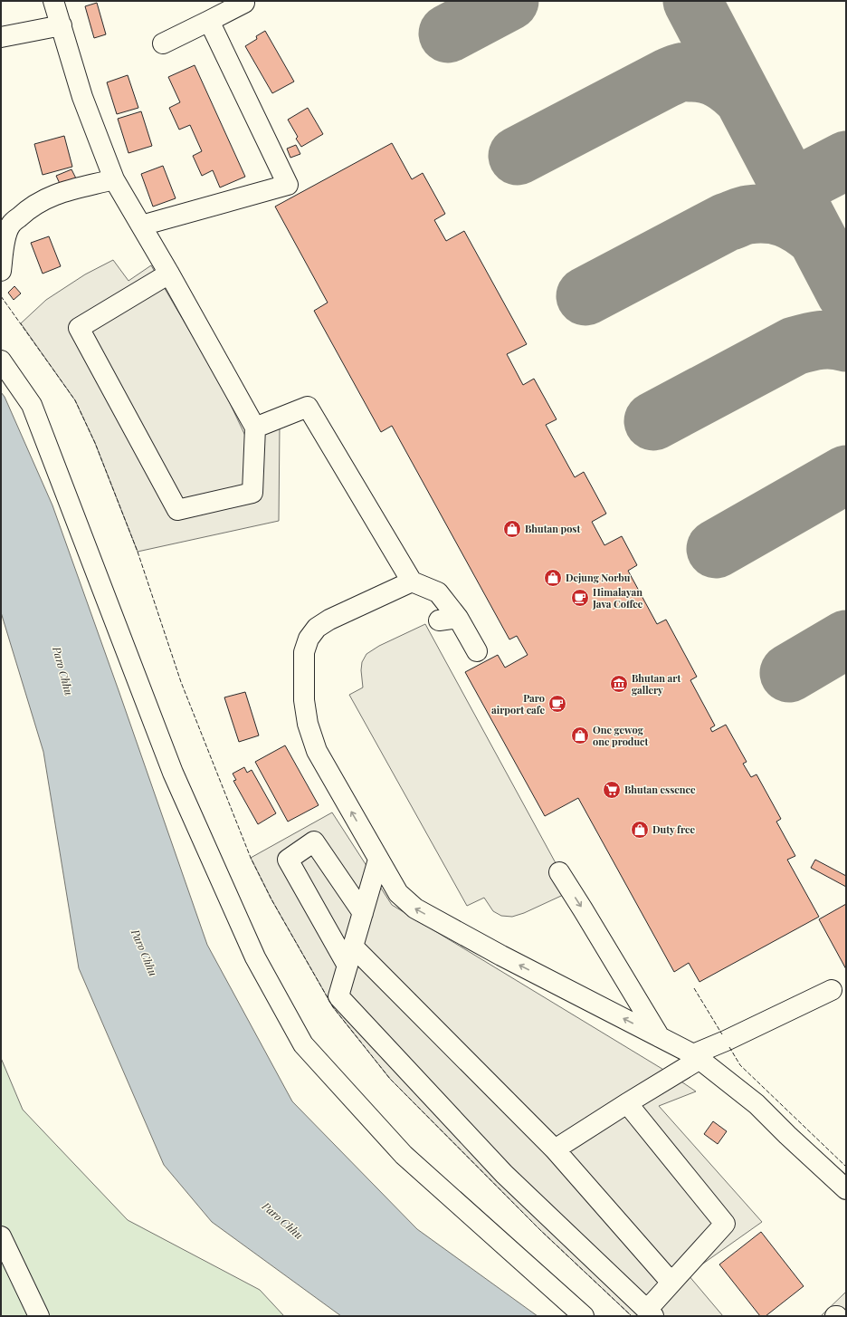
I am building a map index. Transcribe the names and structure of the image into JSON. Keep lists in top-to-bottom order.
{
  "water": ["Paro Chhu"],
  "places": {
    "shop": [
      "Bhutan post",
      "Dejung Norbu",
      "One gewog one product",
      "Duty free"
    ],
    "cafe": ["Himalayan Java Coffee", "Paro airport cafe"],
    "museum": ["Bhutan art gallery"],
    "supermarket": ["Bhutan essence"]
  }
}
